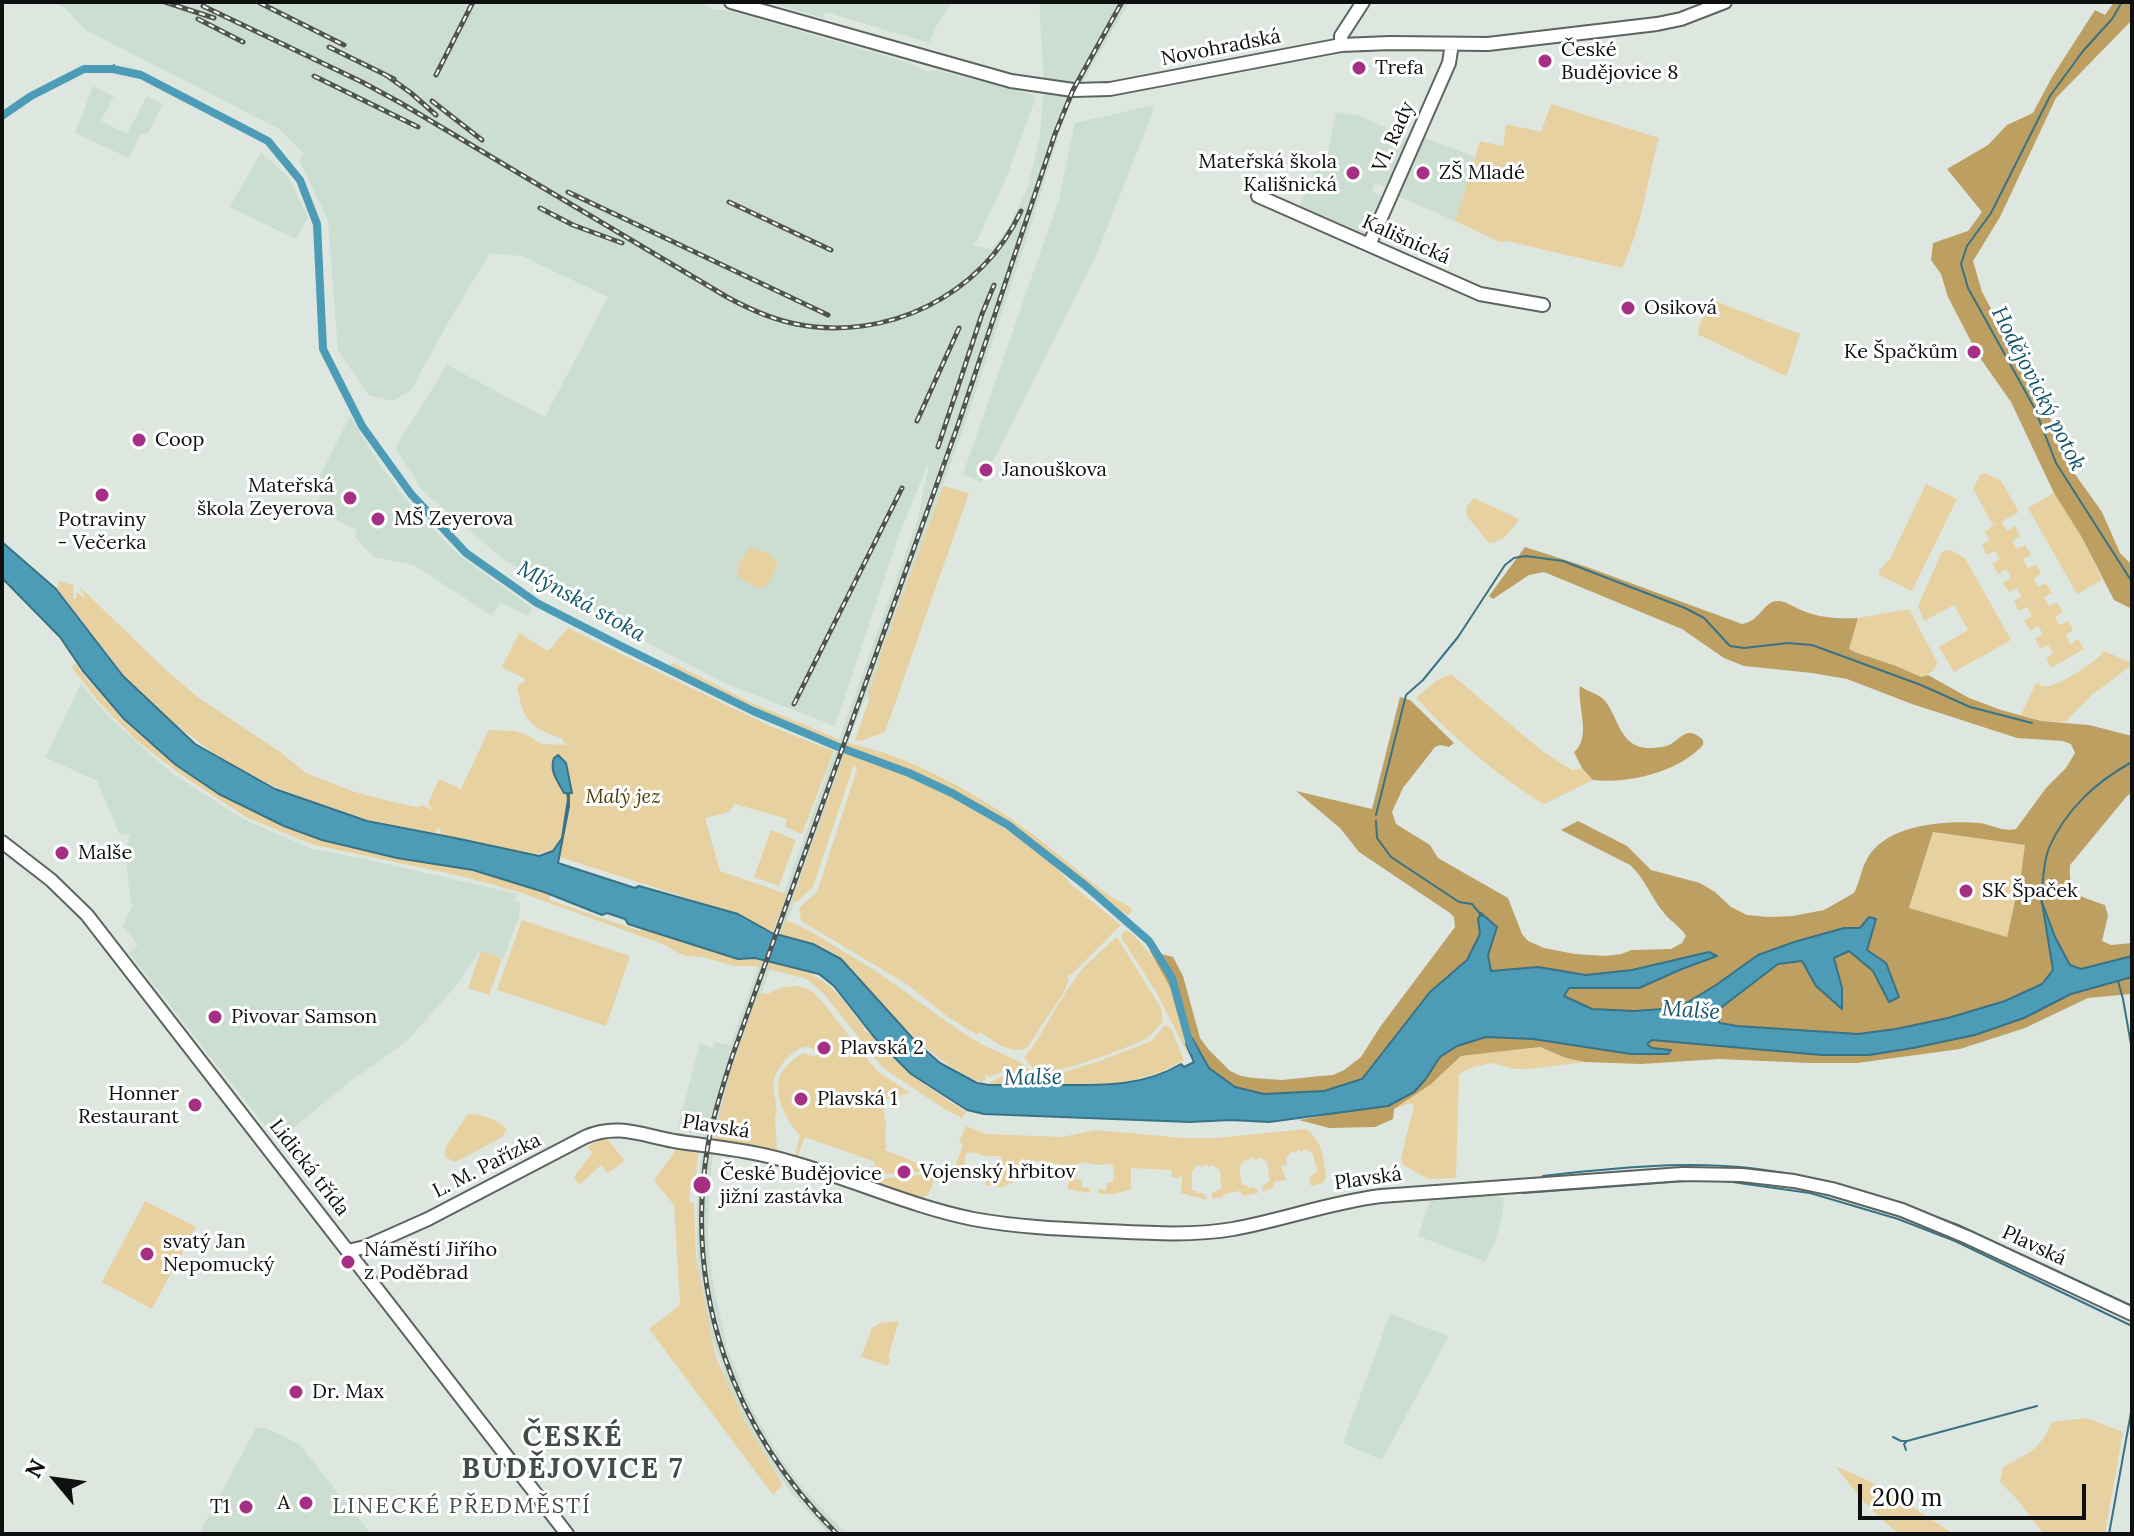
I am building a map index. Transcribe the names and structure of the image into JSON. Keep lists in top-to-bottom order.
{
  "streets": {
    "street": [
      "Novohradská",
      "Vl. Rady",
      "Kališnická",
      "Plavská",
      "L. M. Pařízka",
      "Lidická třída"
    ]
  },
  "crossings": [
    ["Novohradská", "Vl. Rady"],
    ["Vl. Rady", "Kališnická"],
    ["Plavská", "L. M. Pařízka"]
  ],
  "districts": ["ČESKÉ BUDĚJOVICE 7", "LINECKÉ PŘEDMĚSTÍ"],
  "water": ["Hodějovický potok", "Mlýnská stoka", "Malše"],
  "parks": ["Malý jez"],
  "places": [
    "České Budějovice 8",
    "Trefa",
    "Mateřská škola Kališnická",
    "ZŠ Mladé",
    "Osiková",
    "Ke Špačkům",
    "Coop",
    "Janouškova",
    "Potraviny - Večerka",
    "Mateřská škola Zeyerova",
    "MŠ Zeyerova",
    "Malše",
    "SK Špaček",
    "Pivovar Samson",
    "Plavská 2",
    "Plavská 1",
    "Honner Restaurant",
    "Vojenský hřbitov",
    "České Budějovice jižní zastávka",
    "svatý Jan Nepomucký",
    "Náměstí Jiřího z Poděbrad",
    "Dr. Max",
    "A",
    "T1"
  ],
  "scale_bar": "200 m",
  "north": "top left"
}
